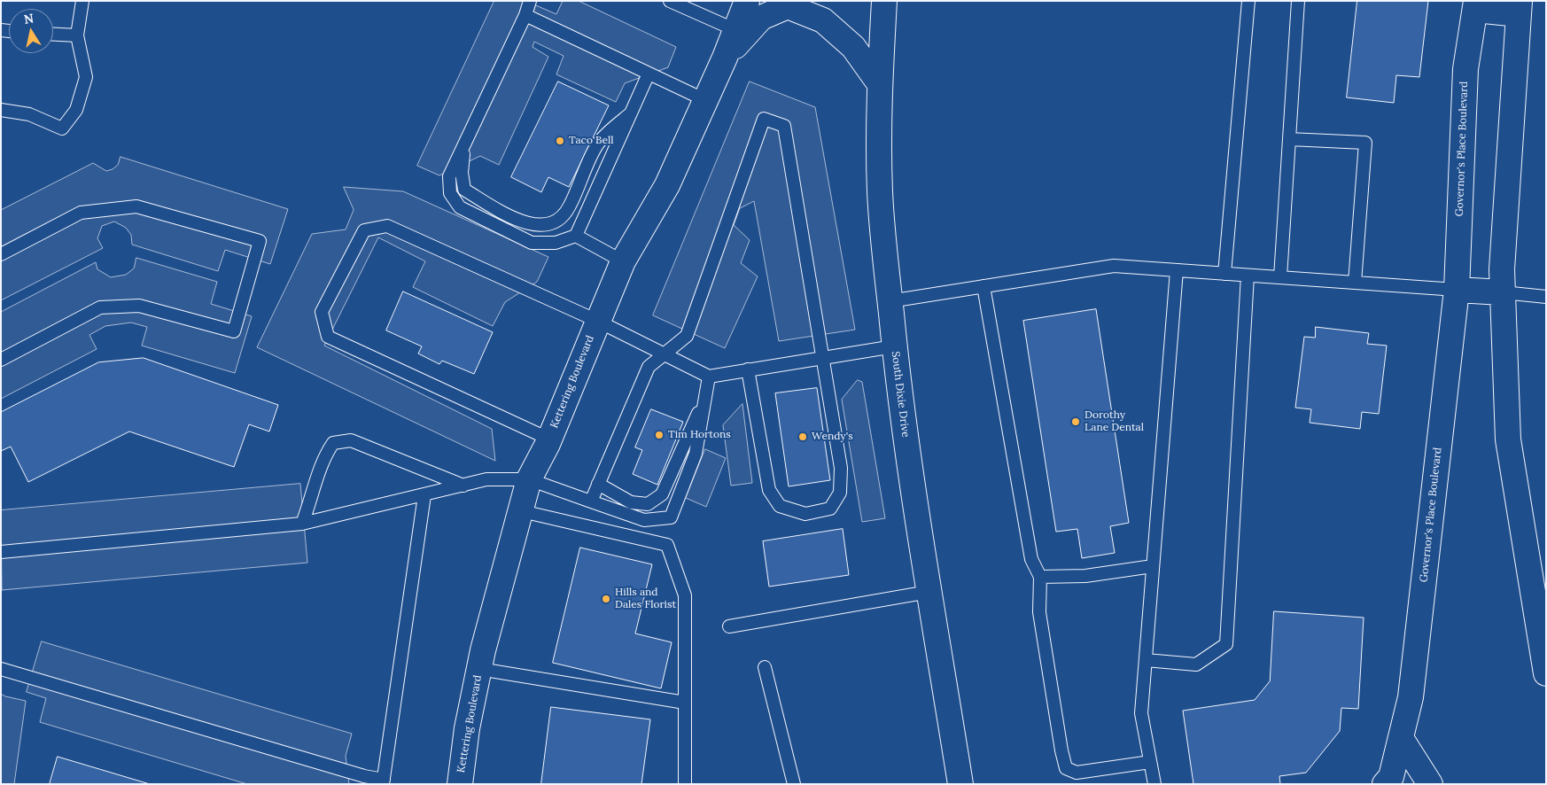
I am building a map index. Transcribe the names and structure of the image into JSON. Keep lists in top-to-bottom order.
{
  "streets": {
    "main road": ["Governor's Place Boulevard", "Kettering Boulevard", "South Dixie Drive"]
  },
  "crossings": [
    ["Kettering Boulevard", "South Dixie Drive"]
  ],
  "places": [
    "Taco Bell",
    "Dorothy Lane Dental",
    "Tim Hortons",
    "Wendy's",
    "Hills and Dales Florist"
  ],
  "north": "top"
}
